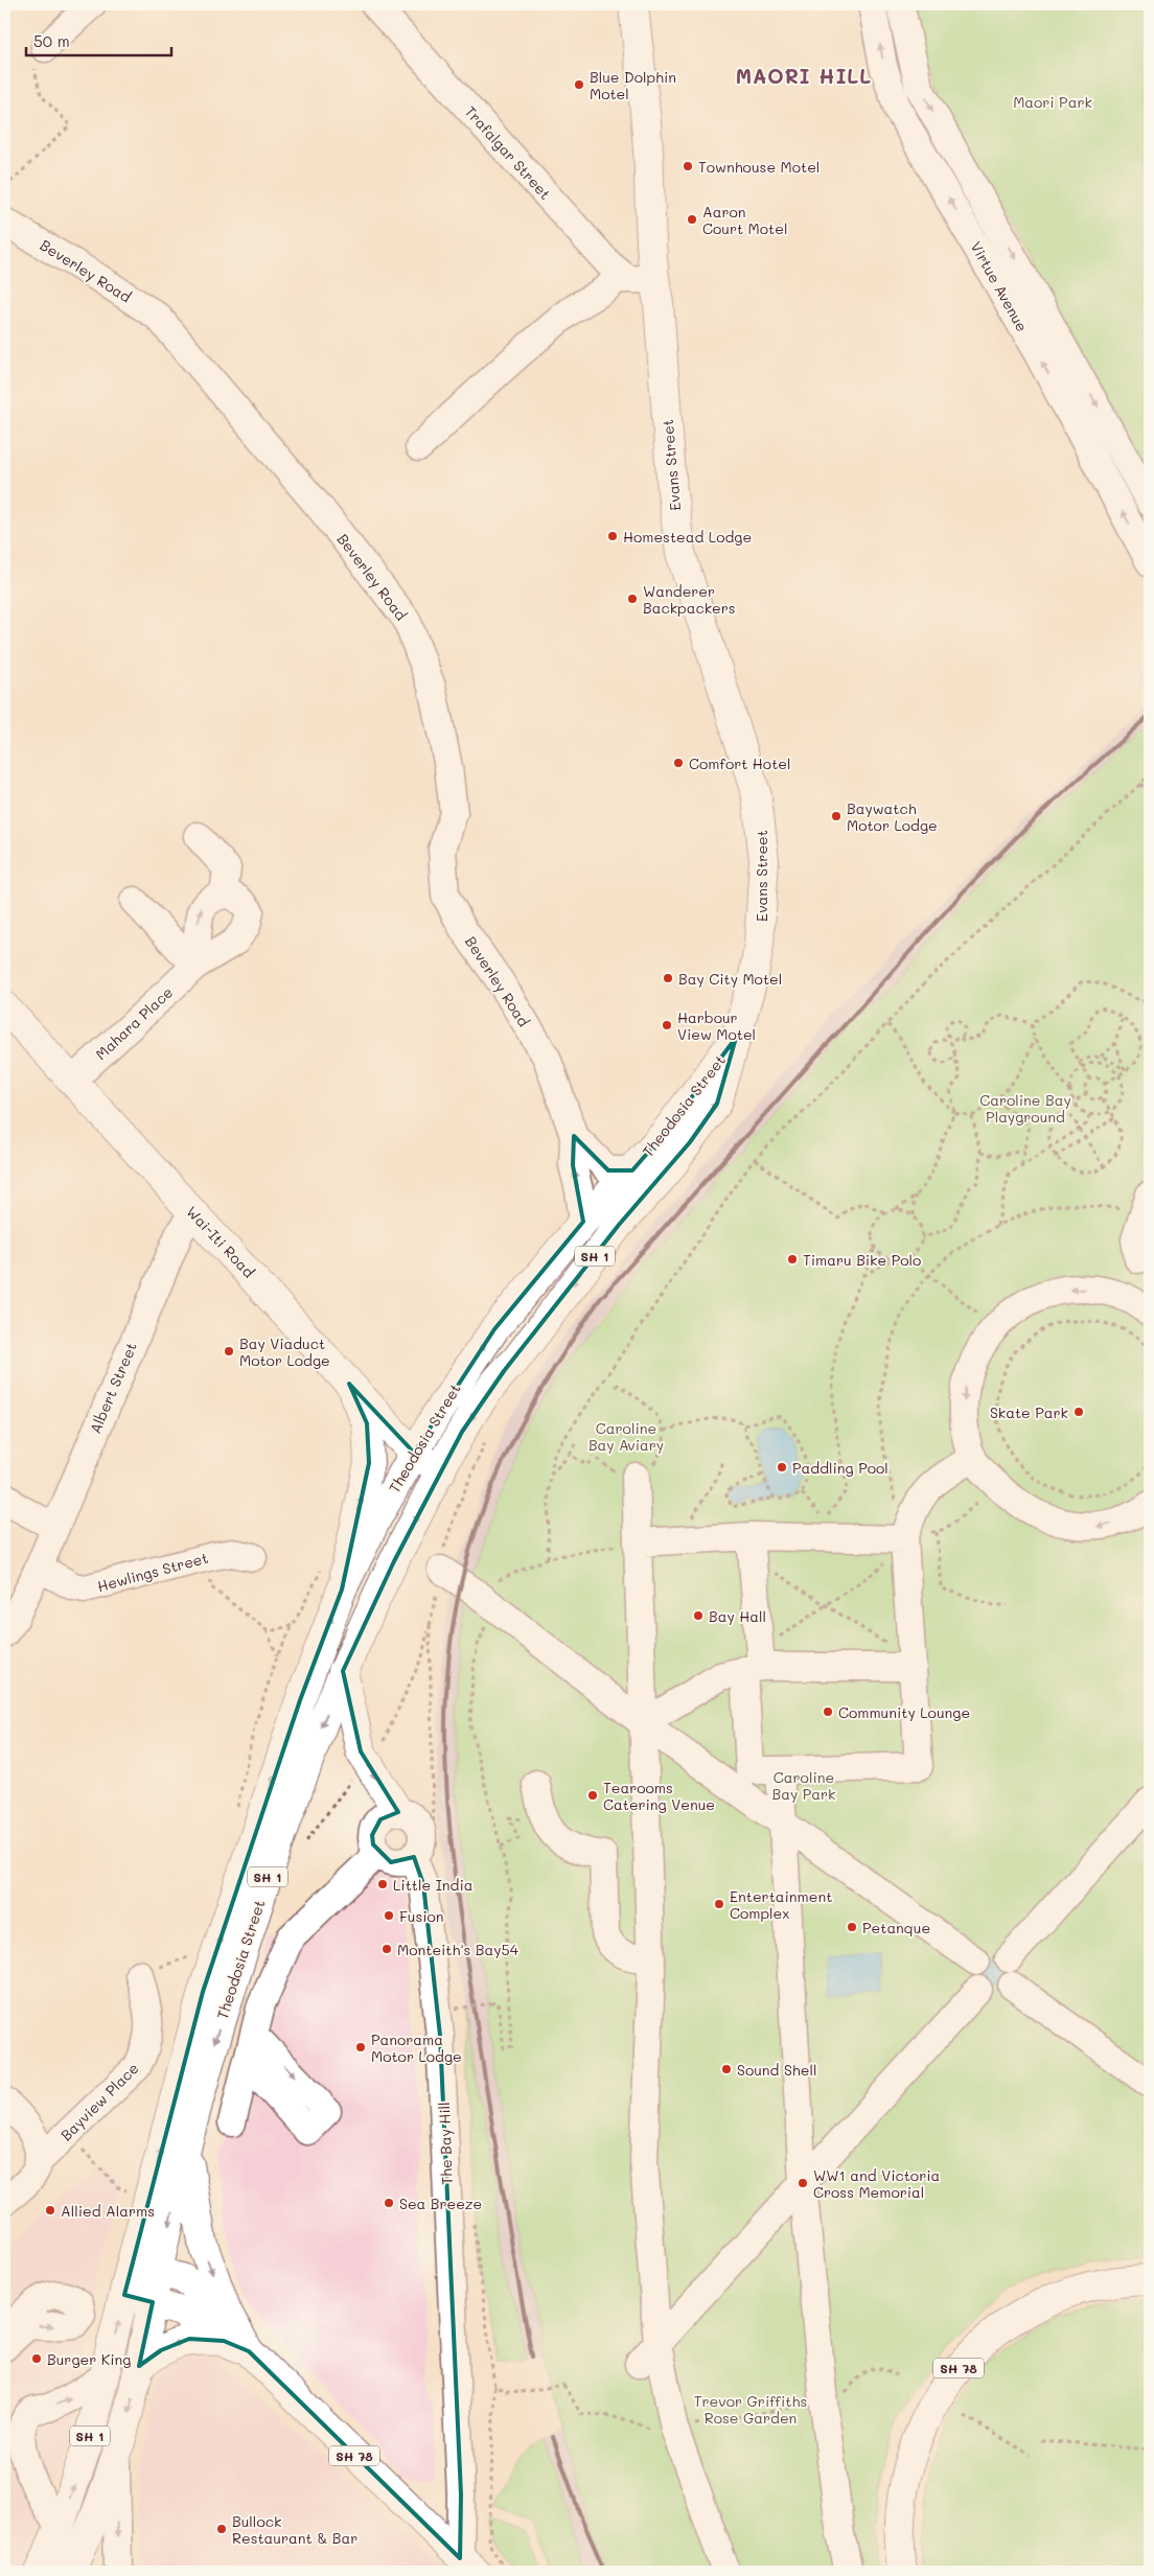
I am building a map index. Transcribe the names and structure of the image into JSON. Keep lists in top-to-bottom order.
{
  "streets": {
    "main road": [
      "Evans Street",
      "Theodosia Street",
      "Wai-Iti Road",
      "SH 1",
      "SH 78"
    ],
    "street": [
      "Trafalgar Street",
      "Beverley Road",
      "Virtue Avenue",
      "Mahara Place",
      "Albert Street",
      "Hewlings Street",
      "Bayview Place",
      "The Bay Hill"
    ]
  },
  "crossings": [
    ["Beverley Road", "Theodosia Street"],
    ["Evans Street", "Theodosia Street"],
    ["Mahara Place", "Wai-Iti Road"],
    ["Theodosia Street", "Wai-Iti Road"],
    ["Theodosia Street", "SH 78"],
    ["Wai-Iti Road", "Albert Street"],
    ["Albert Street", "Hewlings Street"],
    ["The Bay Hill", "SH 78"]
  ],
  "districts": ["MAORI HILL"],
  "parks": [
    "Maori Park",
    "Caroline Bay Playground",
    "Caroline Bay Aviary",
    "Caroline Bay Park",
    "Trevor Griffiths Rose Garden"
  ],
  "places": [
    "Blue Dolphin Motel",
    "Townhouse Motel",
    "Aaron Court Motel",
    "Homestead Lodge",
    "Wanderer Backpackers",
    "Comfort Hotel",
    "Baywatch Motor Lodge",
    "Bay City Motel",
    "Harbour View Motel",
    "Timaru Bike Polo",
    "Bay Viaduct Motor Lodge",
    "Skate Park",
    "Paddling Pool",
    "Bay Hall",
    "Community Lounge",
    "Tearooms Catering Venue",
    "Little India",
    "Entertainment Complex",
    "Fusion",
    "Petanque",
    "Monteith's Bay54",
    "Panorama Motor Lodge",
    "Sound Shell",
    "WW1 and Victoria Cross Memorial",
    "Sea Breeze",
    "Allied Alarms",
    "Burger King",
    "Bullock Restaurant & Bar"
  ],
  "scale_bar": "50 m"
}
